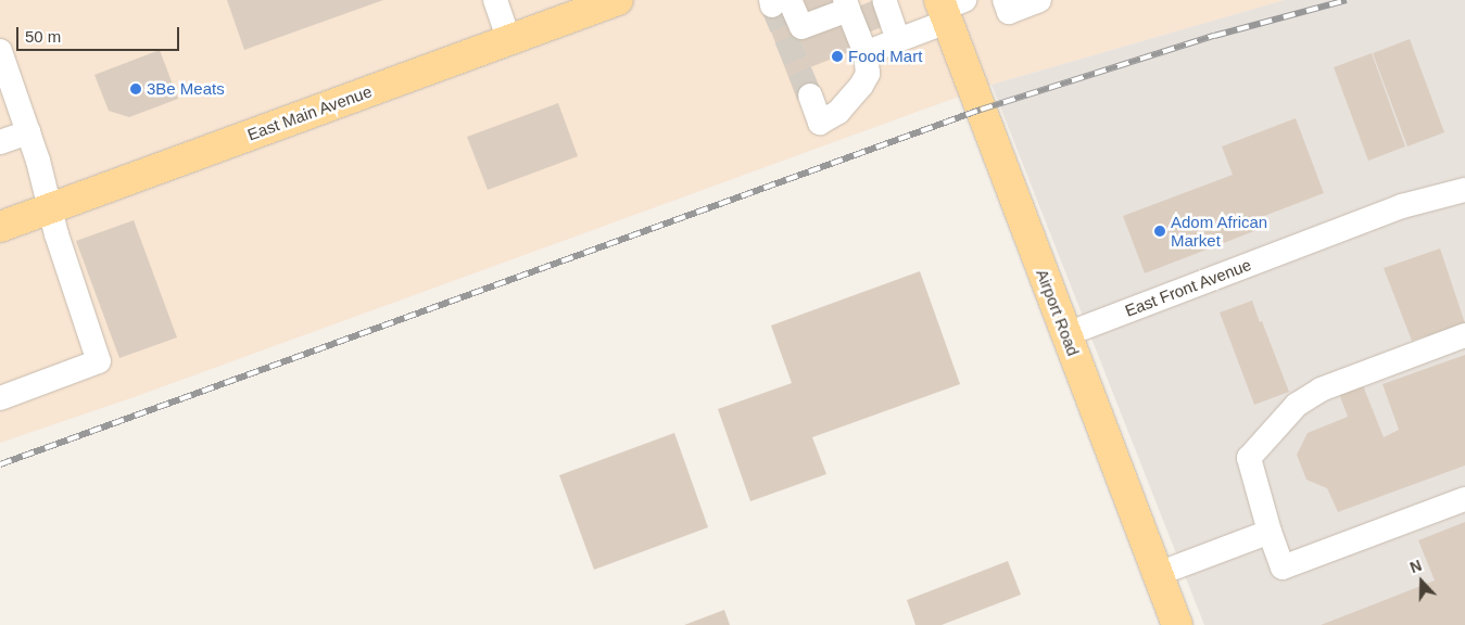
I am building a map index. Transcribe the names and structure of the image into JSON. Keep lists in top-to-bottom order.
{
  "streets": {
    "main road": ["East Main Avenue", "Airport Road"],
    "street": ["East Front Avenue"]
  },
  "crossings": [
    ["East Front Avenue", "Airport Road"]
  ],
  "places": ["Food Mart", "3Be Meats", "Adom African Market"],
  "scale_bar": "50 m",
  "north": "top"
}
